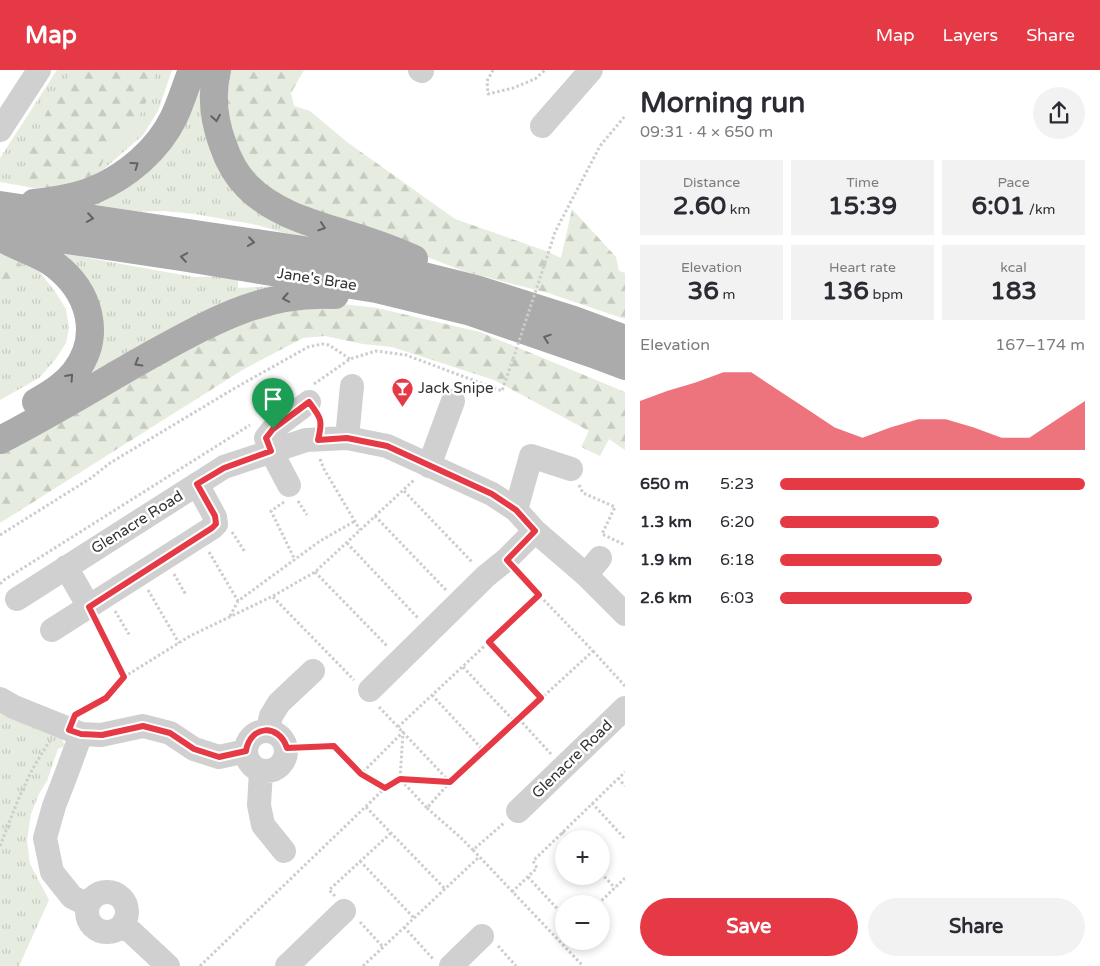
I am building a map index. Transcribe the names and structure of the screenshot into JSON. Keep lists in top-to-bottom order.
{
  "streets": {
    "main road": ["Jane's Brae"],
    "street": ["Glenacre Road"]
  },
  "places": {
    "bar": ["Jack Snipe"]
  },
  "page": {
    "header": "Map",
    "nav": ["Map", "Layers", "Share"],
    "heading": ["Morning run", "09:31 · 4 × 650 m"],
    "stats": [
      ["Distance", "2.60 km"],
      ["Time", "15:39"],
      ["Pace", "6:01 /km"],
      ["Elevation", "36 m"],
      ["Heart rate", "136 bpm"],
      ["kcal", "183"]
    ],
    "chart": ["Elevation", "167–174 m"],
    "list": [
      {
        "name": "650 m",
        "note": "5:23"
      },
      {
        "name": "1.3 km",
        "note": "6:20"
      },
      {
        "name": "1.9 km",
        "note": "6:18"
      },
      {
        "name": "2.6 km",
        "note": "6:03"
      }
    ],
    "map_buttons": ["+", "−"],
    "buttons": ["Save", "Share"]
  }
}
